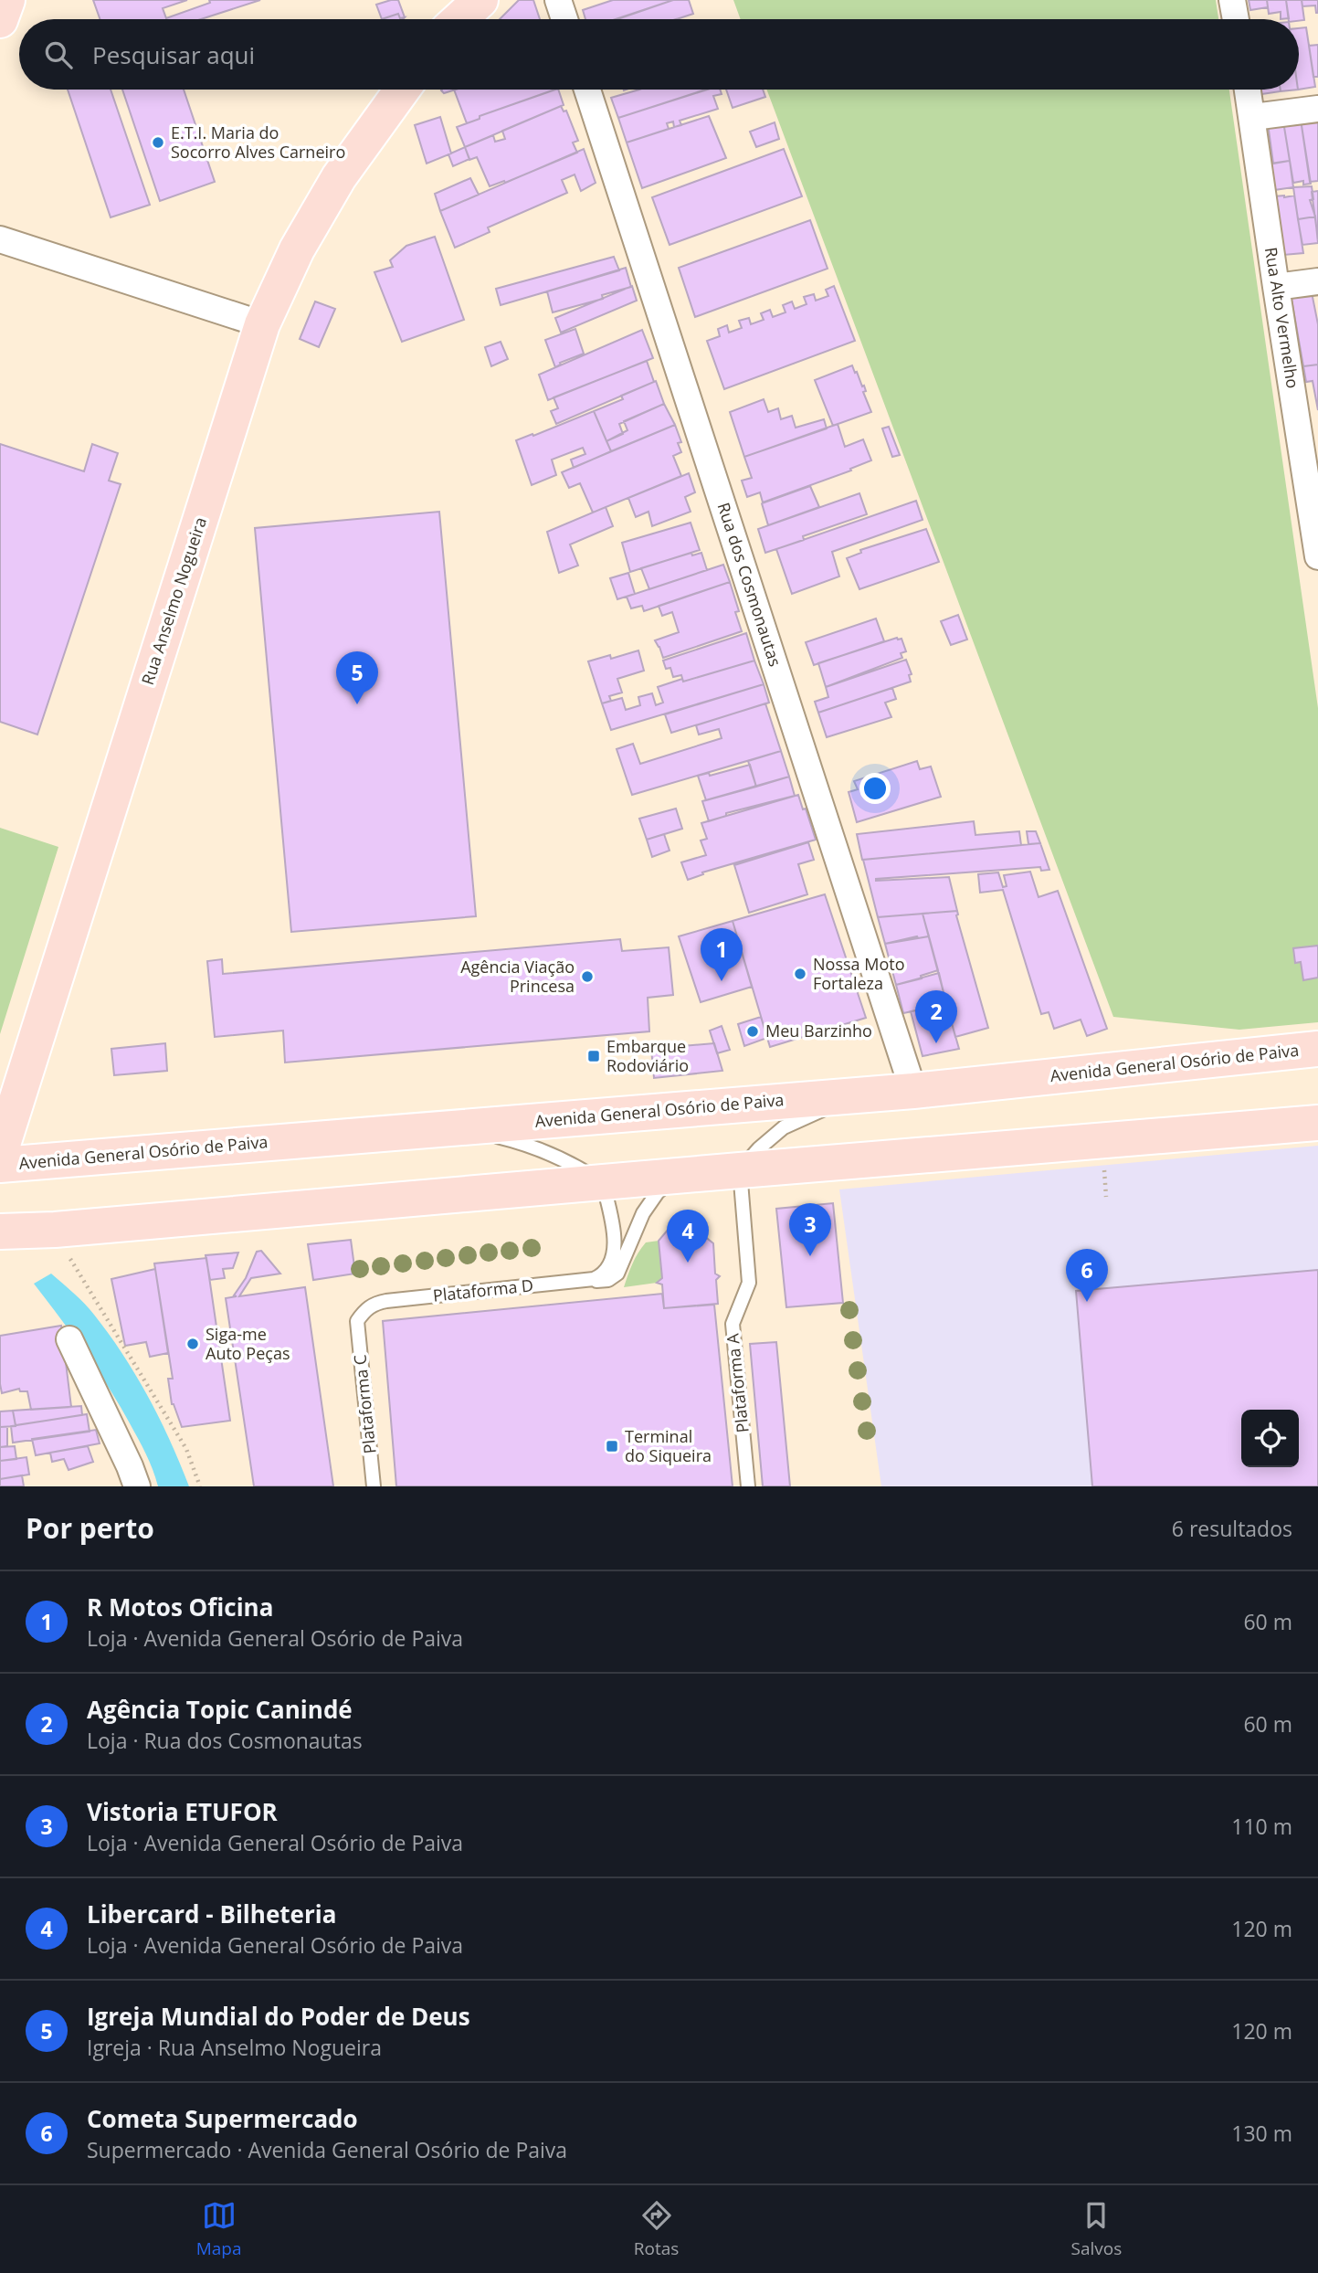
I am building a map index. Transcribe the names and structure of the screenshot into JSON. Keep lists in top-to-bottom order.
{
  "streets": {
    "main road": ["Rua Anselmo Nogueira", "Avenida General Osório de Paiva"],
    "street": ["Rua Alto Vermelho", "Rua dos Cosmonautas"],
    "lane": ["Plataforma D", "Plataforma A", "Plataforma C"]
  },
  "crossings": [
    ["Rua dos Cosmonautas", "Avenida General Osório de Paiva"],
    ["Plataforma D", "Plataforma C"]
  ],
  "places": {
    "other": [
      "E.T.I. Maria do Socorro Alves Carneiro",
      "Nossa Moto Fortaleza",
      "Agência Viação Princesa",
      "Meu Barzinho",
      "Siga-me Auto Peças"
    ],
    "transit": ["Embarque Rodoviário", "Terminal do Siqueira"]
  },
  "page": {
    "search": "Pesquisar aqui",
    "pins": [
      "5",
      "1",
      "2",
      "3",
      "4",
      "6"
    ],
    "heading": ["Por perto", "6 resultados"],
    "list": [
      {
        "mark": "1",
        "name": "R Motos Oficina",
        "note": "Loja · Avenida General Osório de Paiva",
        "value": "60 m"
      },
      {
        "mark": "2",
        "name": "Agência Topic Canindé",
        "note": "Loja · Rua dos Cosmonautas",
        "value": "60 m"
      },
      {
        "mark": "3",
        "name": "Vistoria ETUFOR",
        "note": "Loja · Avenida General Osório de Paiva",
        "value": "110 m"
      },
      {
        "mark": "4",
        "name": "Libercard - Bilheteria",
        "note": "Loja · Avenida General Osório de Paiva",
        "value": "120 m"
      },
      {
        "mark": "5",
        "name": "Igreja Mundial do Poder de Deus",
        "note": "Igreja · Rua Anselmo Nogueira",
        "value": "120 m"
      },
      {
        "mark": "6",
        "name": "Cometa Supermercado",
        "note": "Supermercado · Avenida General Osório de Paiva",
        "value": "130 m"
      }
    ],
    "nav": ["Mapa", "Rotas", "Salvos"]
  }
}
